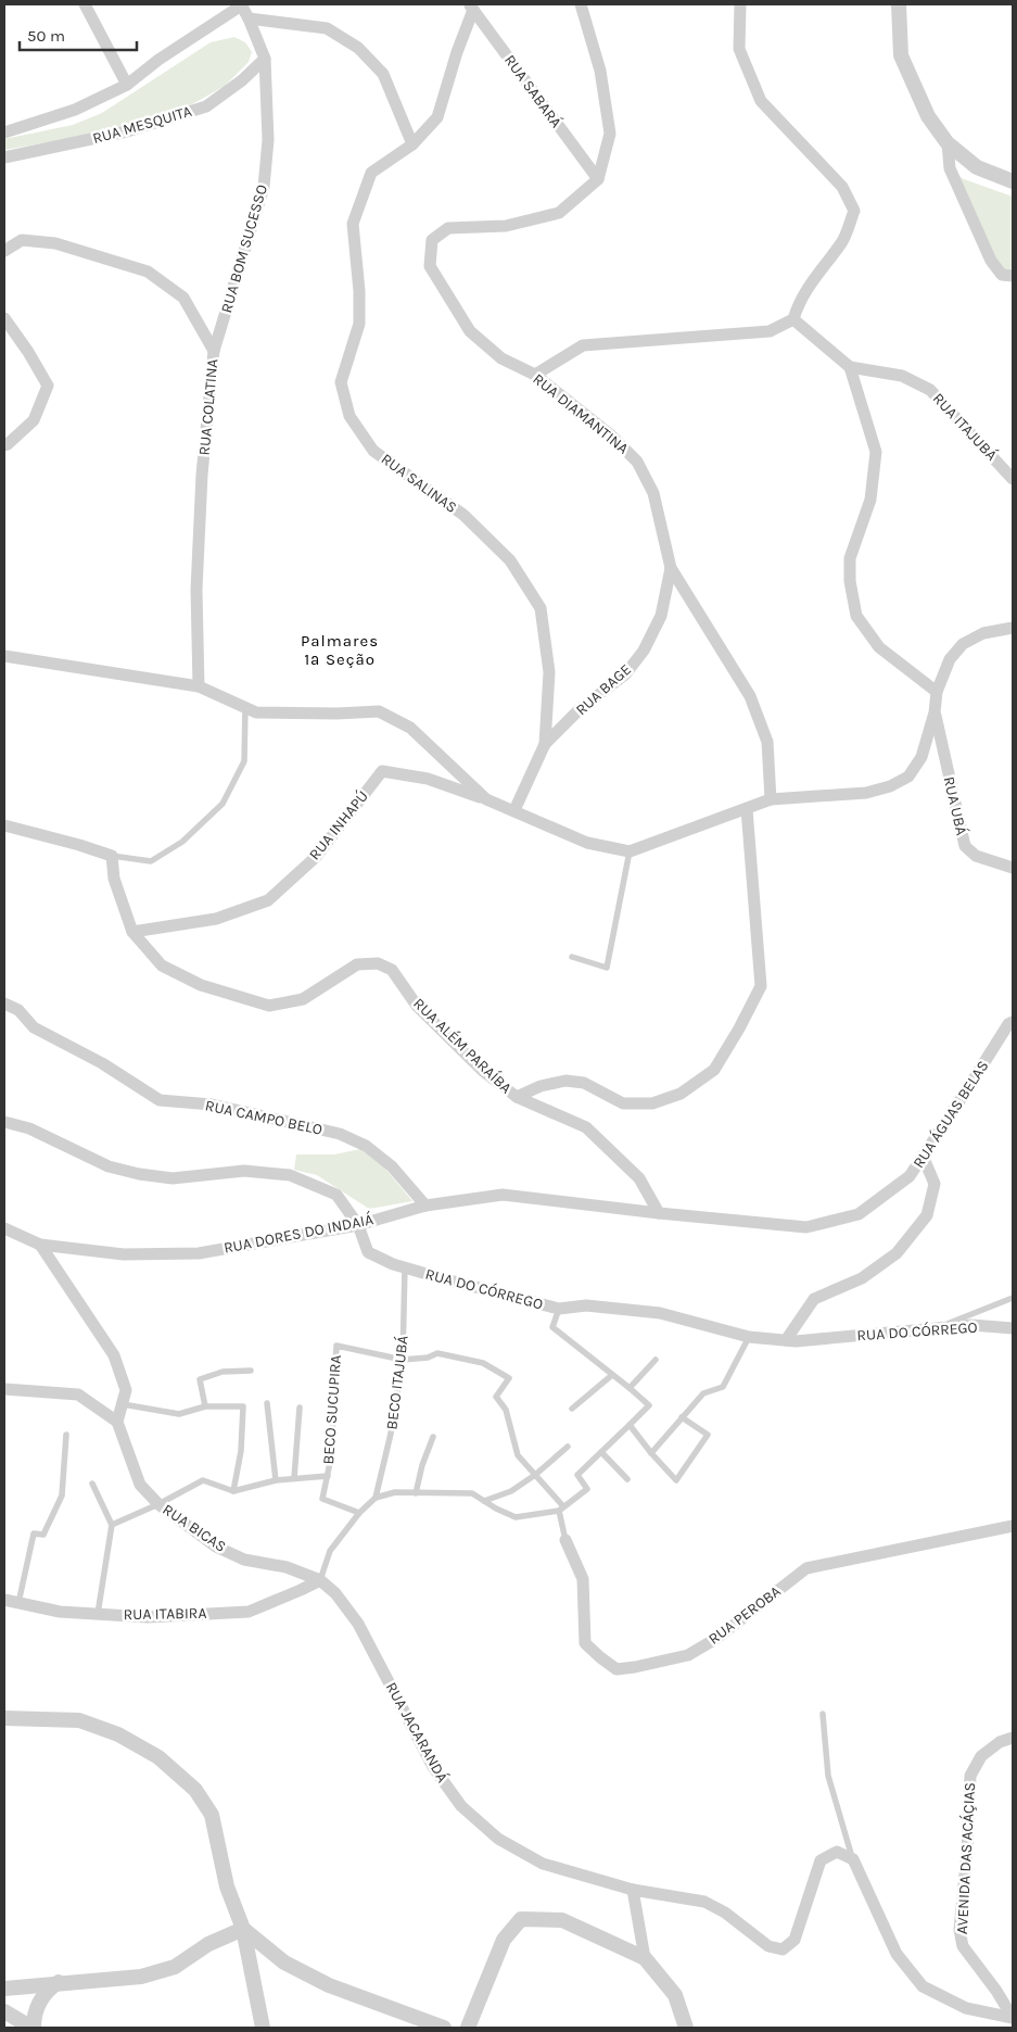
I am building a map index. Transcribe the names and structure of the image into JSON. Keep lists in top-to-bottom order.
{
  "streets": {
    "street": [
      "RUA SABARÁ",
      "RUA MESQUITA",
      "RUA BOM SUCESSO",
      "RUA COLATINA",
      "RUA DIAMANTINA",
      "RUA ITAJUBÁ",
      "RUA SALINAS",
      "RUA BAGE",
      "RUA UBÁ",
      "RUA INHAPÚ",
      "RUA ALÉM PARAÍBA",
      "RUA ÁGUAS BELAS",
      "RUA CAMPO BELO",
      "RUA DORES DO INDAIÁ",
      "RUA DO CÓRREGO",
      "RUA BICAS",
      "RUA ITABIRA",
      "RUA PEROBA",
      "RUA JACARANDÁ",
      "AVENIDA DAS ACÁÇIAS"
    ],
    "lane": ["BECO ITAJUBÁ", "BECO SUCUPIRA"]
  },
  "crossings": [
    ["RUA SABARÁ", "RUA DIAMANTINA"],
    ["RUA SABARÁ", "RUA SALINAS"],
    ["RUA MESQUITA", "RUA BOM SUCESSO"],
    ["RUA BOM SUCESSO", "RUA COLATINA"],
    ["RUA DIAMANTINA", "RUA BAGE"],
    ["RUA SALINAS", "RUA BAGE"],
    ["RUA INHAPÚ", "RUA ALÉM PARAÍBA"],
    ["RUA ALÉM PARAÍBA", "RUA ÁGUAS BELAS"],
    ["RUA ALÉM PARAÍBA", "RUA DORES DO INDAIÁ"],
    ["RUA ÁGUAS BELAS", "RUA DORES DO INDAIÁ"],
    ["RUA CAMPO BELO", "RUA DORES DO INDAIÁ"],
    ["RUA DORES DO INDAIÁ", "RUA DO CÓRREGO"],
    ["RUA DO CÓRREGO", "BECO ITAJUBÁ"],
    ["BECO ITAJUBÁ", "BECO SUCUPIRA"],
    ["RUA BICAS", "RUA ITABIRA"],
    ["RUA BICAS", "RUA JACARANDÁ"],
    ["RUA ITABIRA", "RUA JACARANDÁ"]
  ],
  "districts": ["Palmares 1ª Seção"],
  "scale_bar": "50 m"
}
